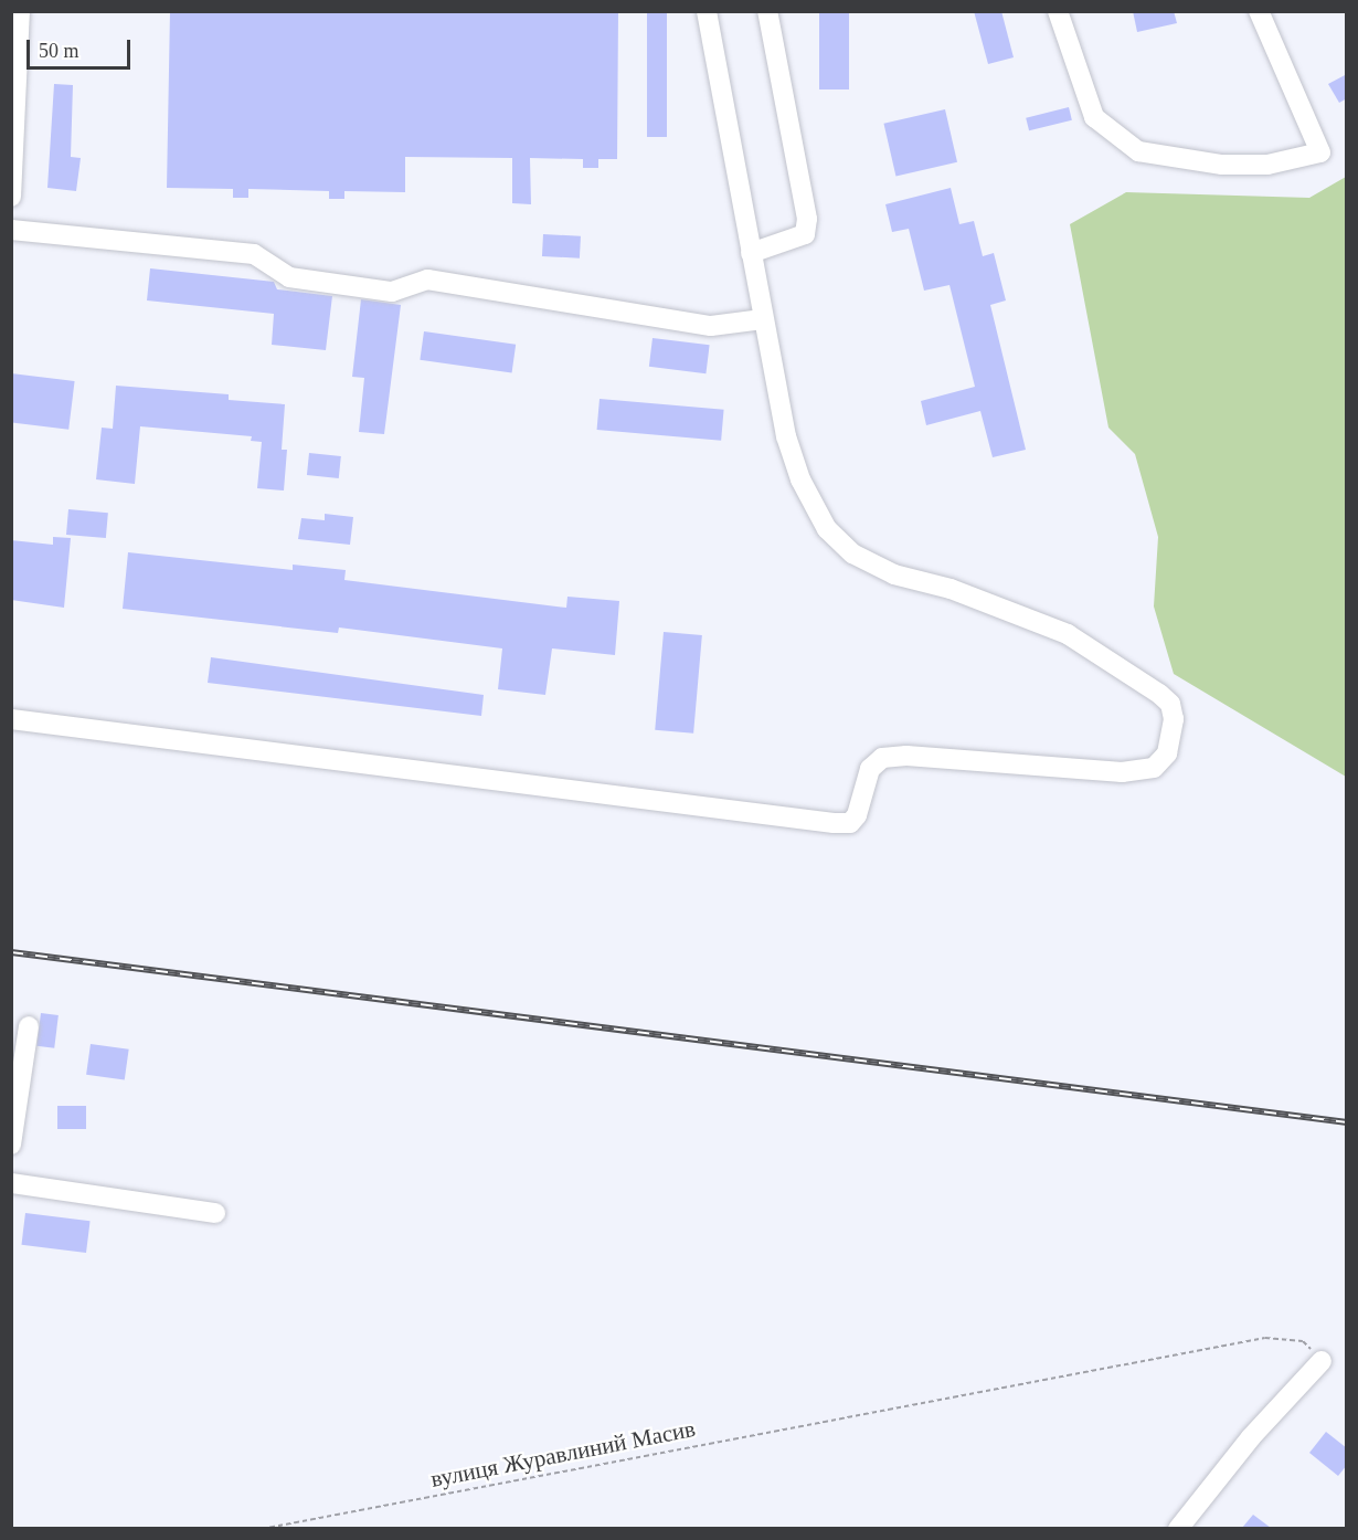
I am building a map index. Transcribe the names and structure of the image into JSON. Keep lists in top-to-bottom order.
{
  "streets": {
    "path": ["вулиця Журавлиний Масив"]
  },
  "scale_bar": "50 m"
}
